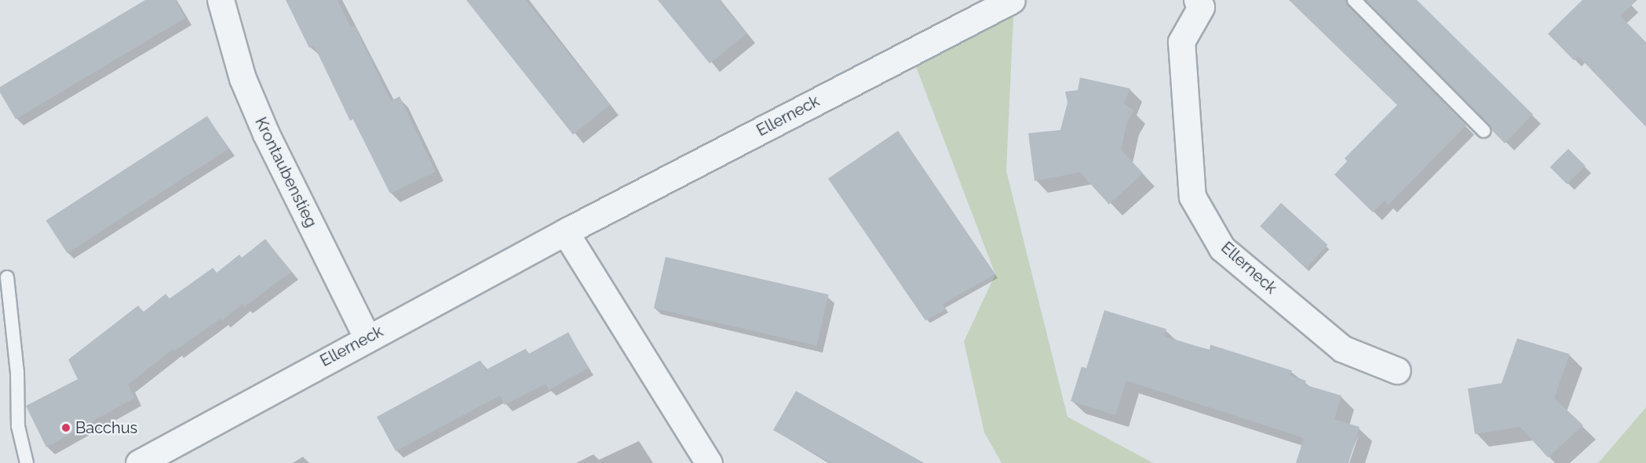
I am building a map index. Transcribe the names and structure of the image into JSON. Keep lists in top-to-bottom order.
{
  "streets": {
    "street": ["Ellerneck", "Krontaubenstieg"]
  },
  "crossings": [
    ["Ellerneck", "Krontaubenstieg"]
  ],
  "places": ["Bacchus"]
}
